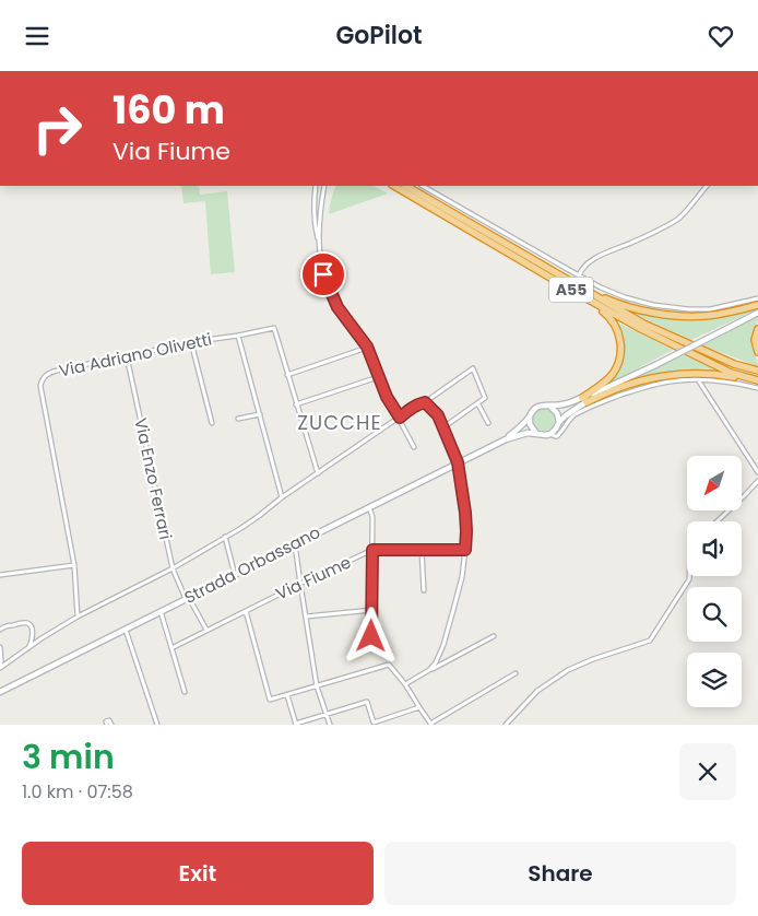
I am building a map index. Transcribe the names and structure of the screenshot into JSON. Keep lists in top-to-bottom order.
{
  "streets": {
    "highway": ["A55"],
    "main road": ["Strada Orbassano"],
    "street": ["Via Adriano Olivetti", "Via Enzo Ferrari", "Via Fiume"]
  },
  "crossings": [
    ["Via Adriano Olivetti", "Via Enzo Ferrari"],
    ["Via Enzo Ferrari", "Strada Orbassano"],
    ["Via Enzo Ferrari", "Via Fiume"]
  ],
  "districts": ["ZUCCHE"],
  "north": "bottom left",
  "page": {
    "header": "GoPilot",
    "turn": ["160 m", "Via Fiume"],
    "heading": ["3 min", "1.0 km · 07:58"],
    "buttons": ["Exit", "Share"]
  }
}
